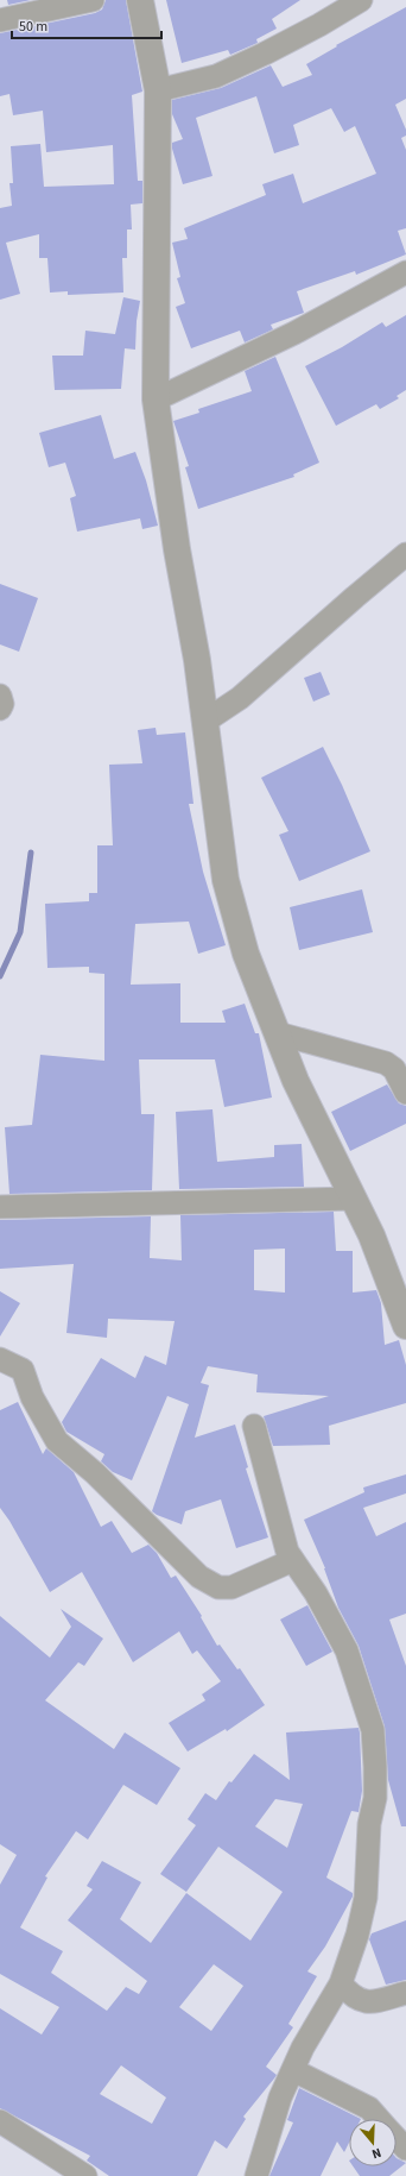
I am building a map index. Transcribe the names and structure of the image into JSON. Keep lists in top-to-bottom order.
{
  "scale_bar": "50 m",
  "north": "bottom"
}
